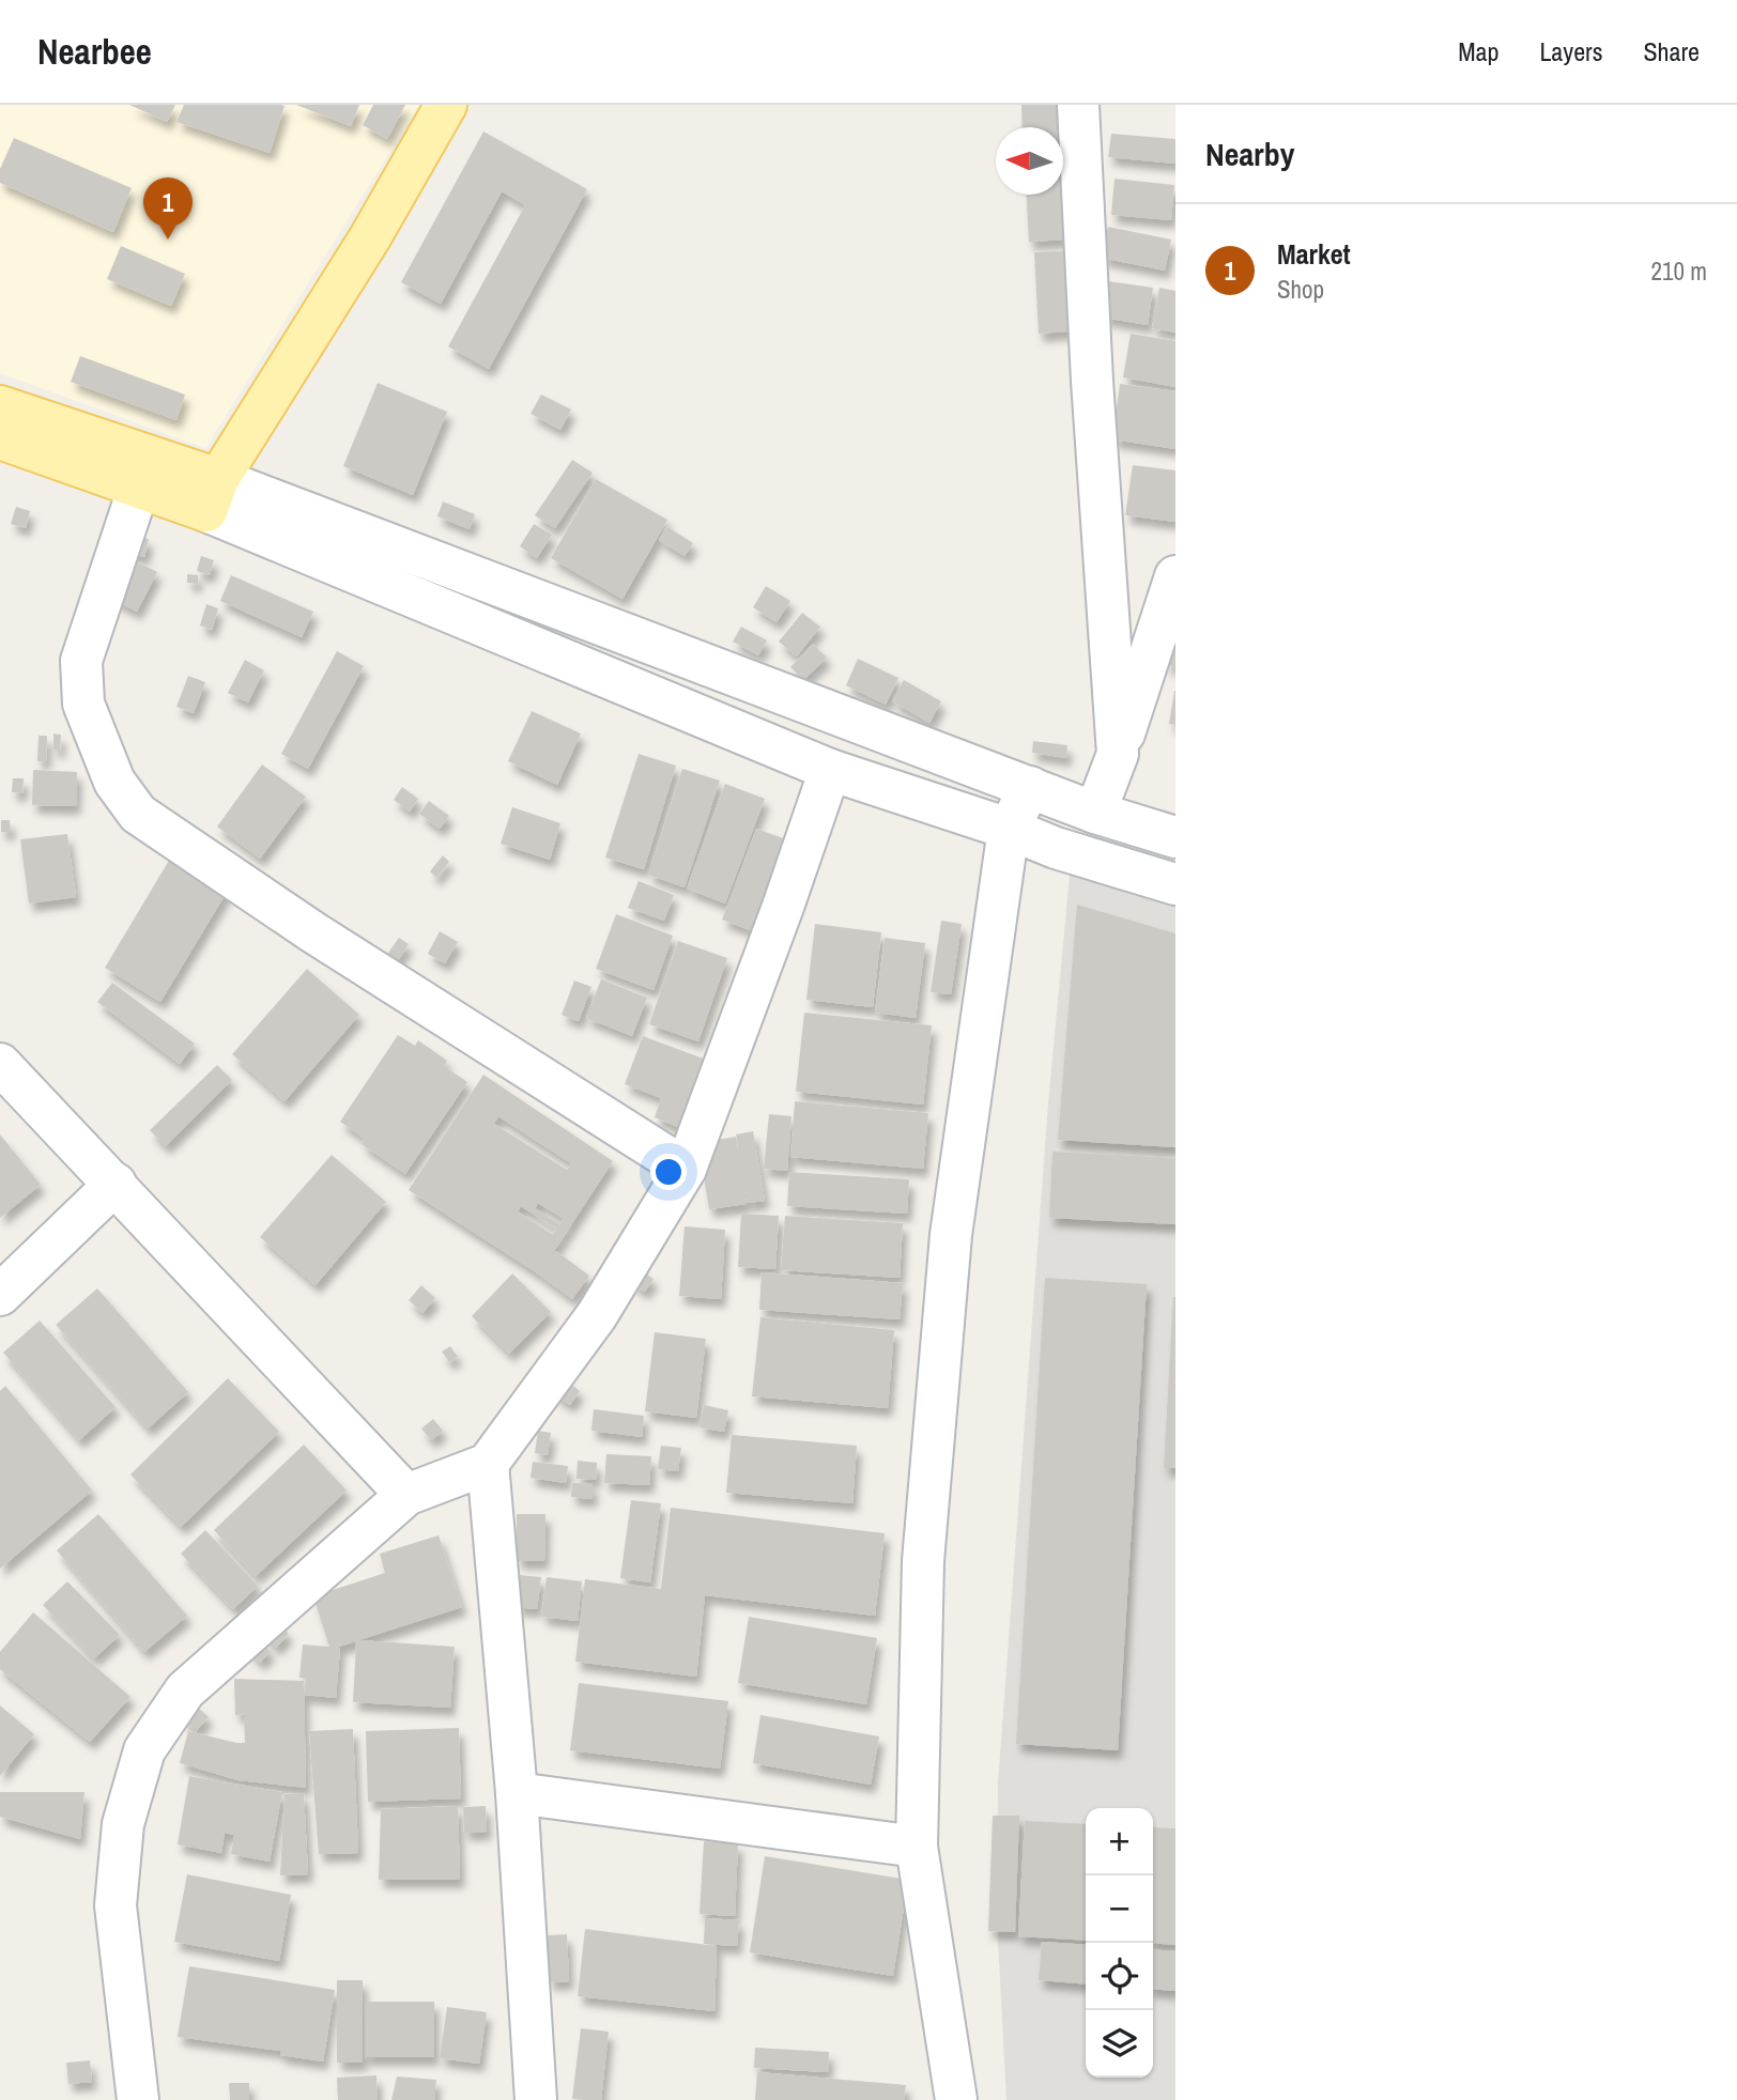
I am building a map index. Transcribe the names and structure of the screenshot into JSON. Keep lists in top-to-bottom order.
{
  "north": "left",
  "page": {
    "header": "Nearbee",
    "nav": ["Map", "Layers", "Share"],
    "heading": "Nearby",
    "pins": "1",
    "list": [
      {
        "mark": "1",
        "name": "Market",
        "note": "Shop",
        "value": "210 m"
      }
    ],
    "map_buttons": ["+", "−"]
  }
}
